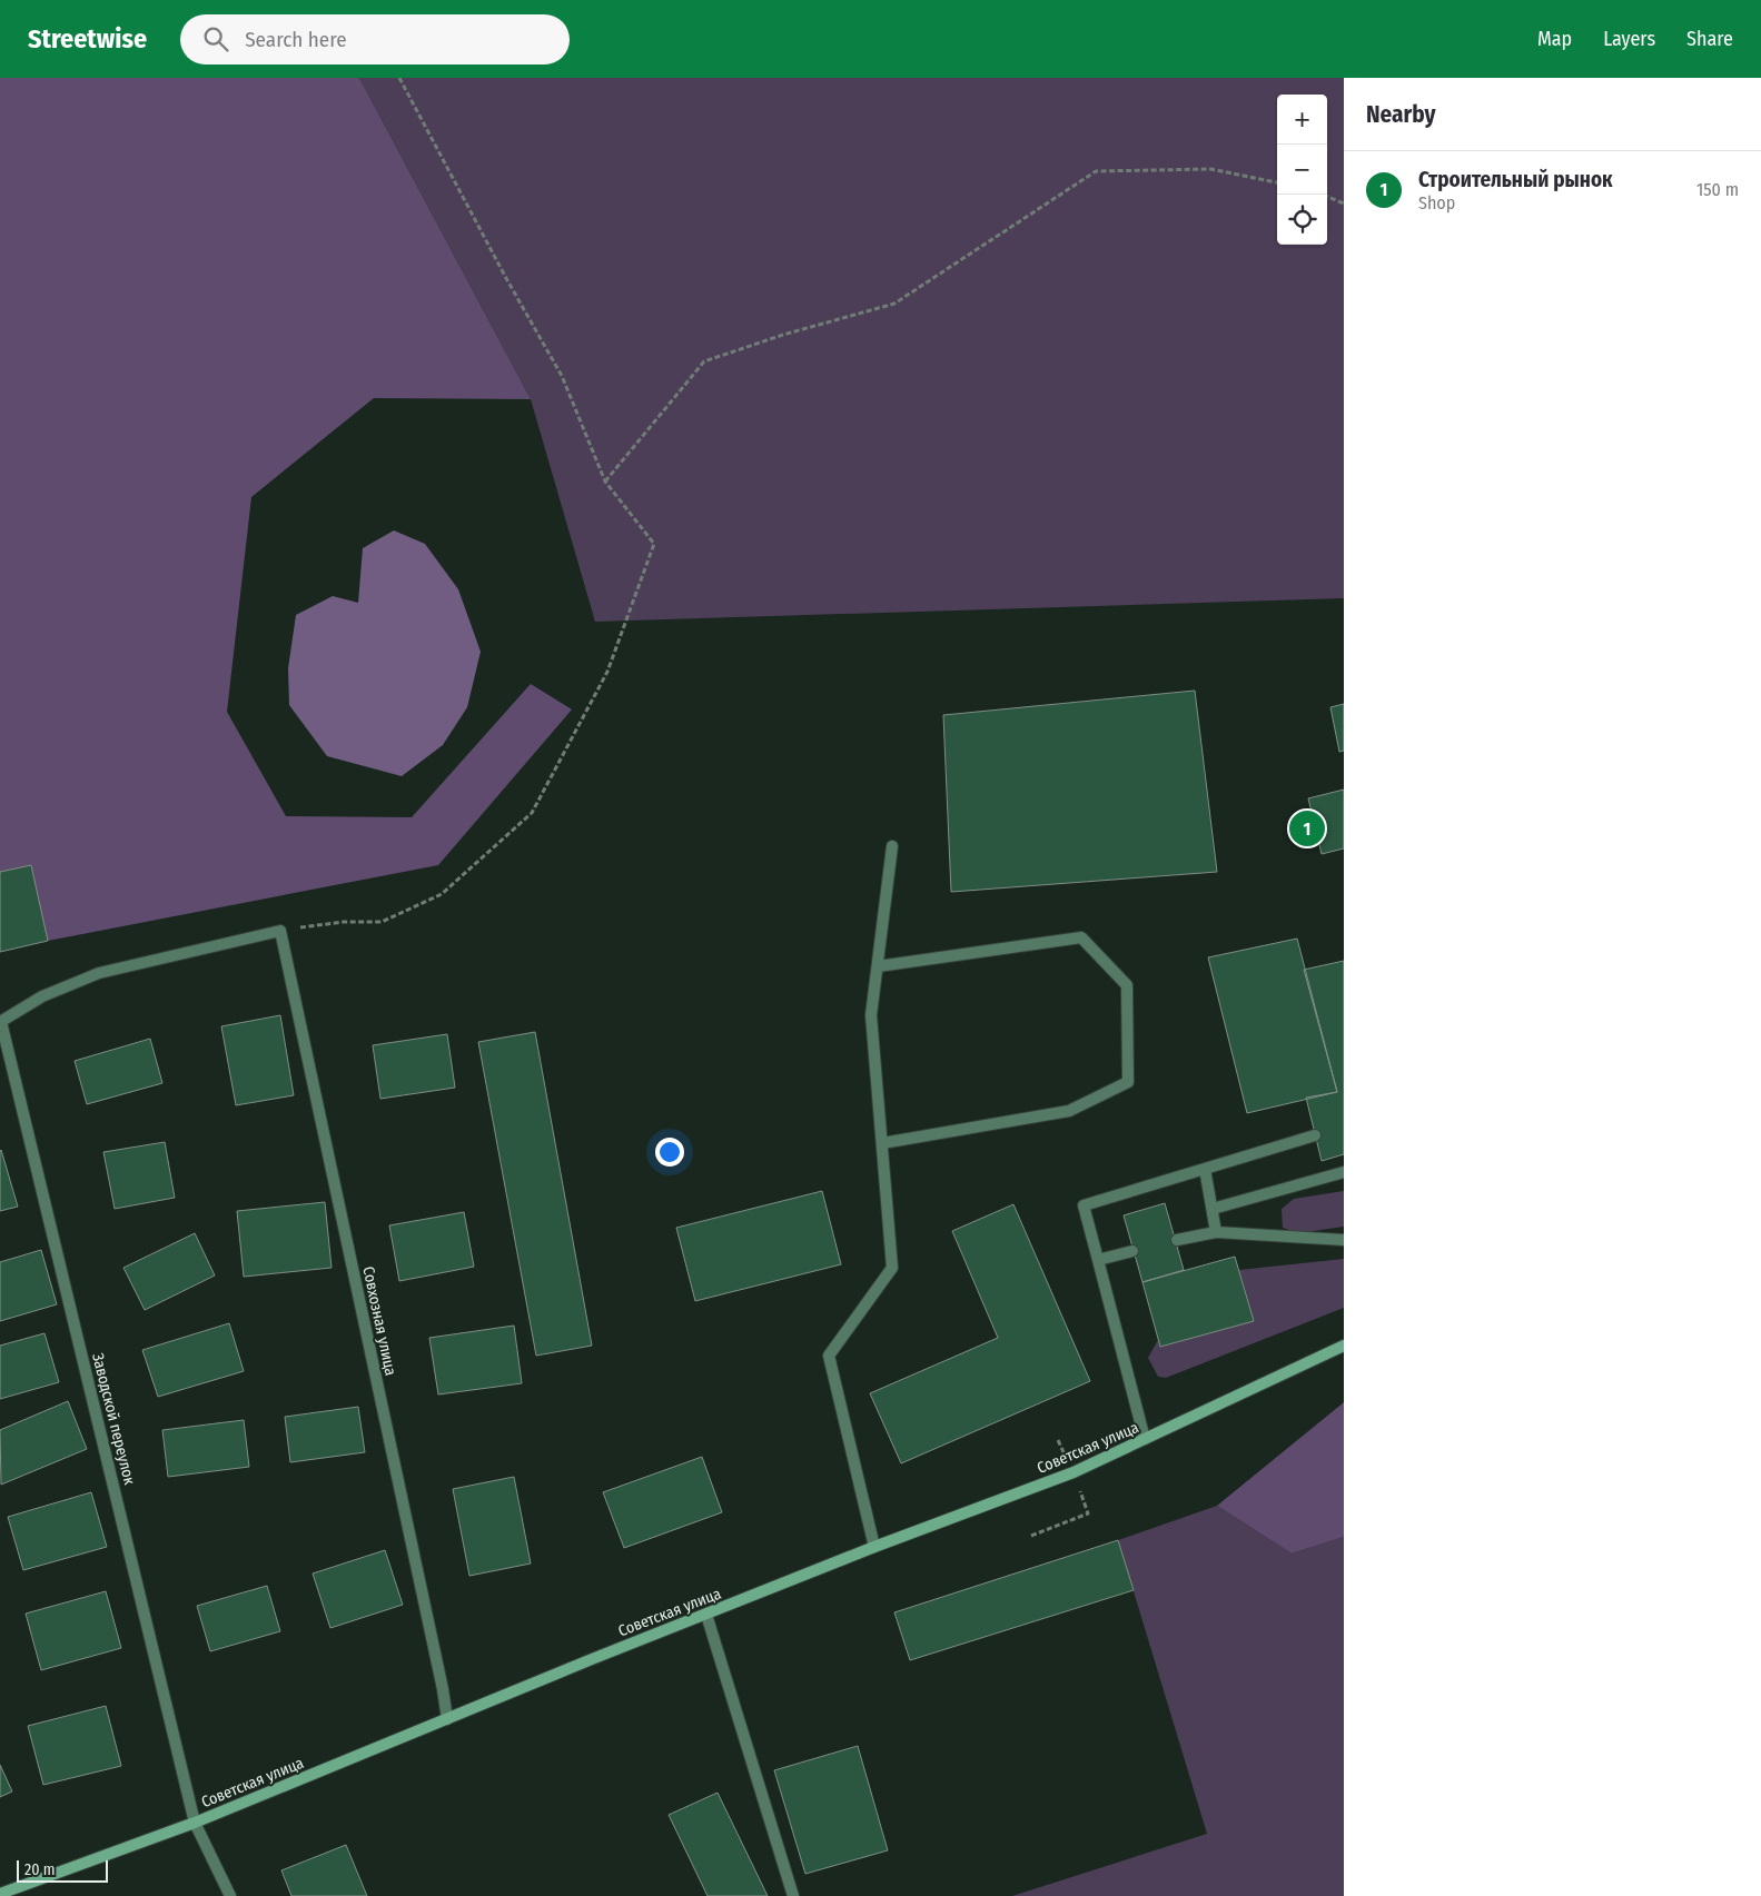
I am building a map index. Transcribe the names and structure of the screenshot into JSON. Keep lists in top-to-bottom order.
{
  "streets": {
    "main road": ["Советская улица"],
    "street": ["Совхозная улица", "Заводской переулок"]
  },
  "crossings": [
    ["Совхозная улица", "Советская улица"],
    ["Заводской переулок", "Советская улица"]
  ],
  "scale_bar": "20 m",
  "page": {
    "header": "Streetwise",
    "search": "Search here",
    "nav": ["Map", "Layers", "Share"],
    "heading": "Nearby",
    "map_buttons": ["+", "−"],
    "list": [
      {
        "mark": "1",
        "name": "Строительный рынок",
        "note": "Shop",
        "value": "150 m"
      }
    ],
    "pins": "1",
    "scale": "20 m"
  }
}
